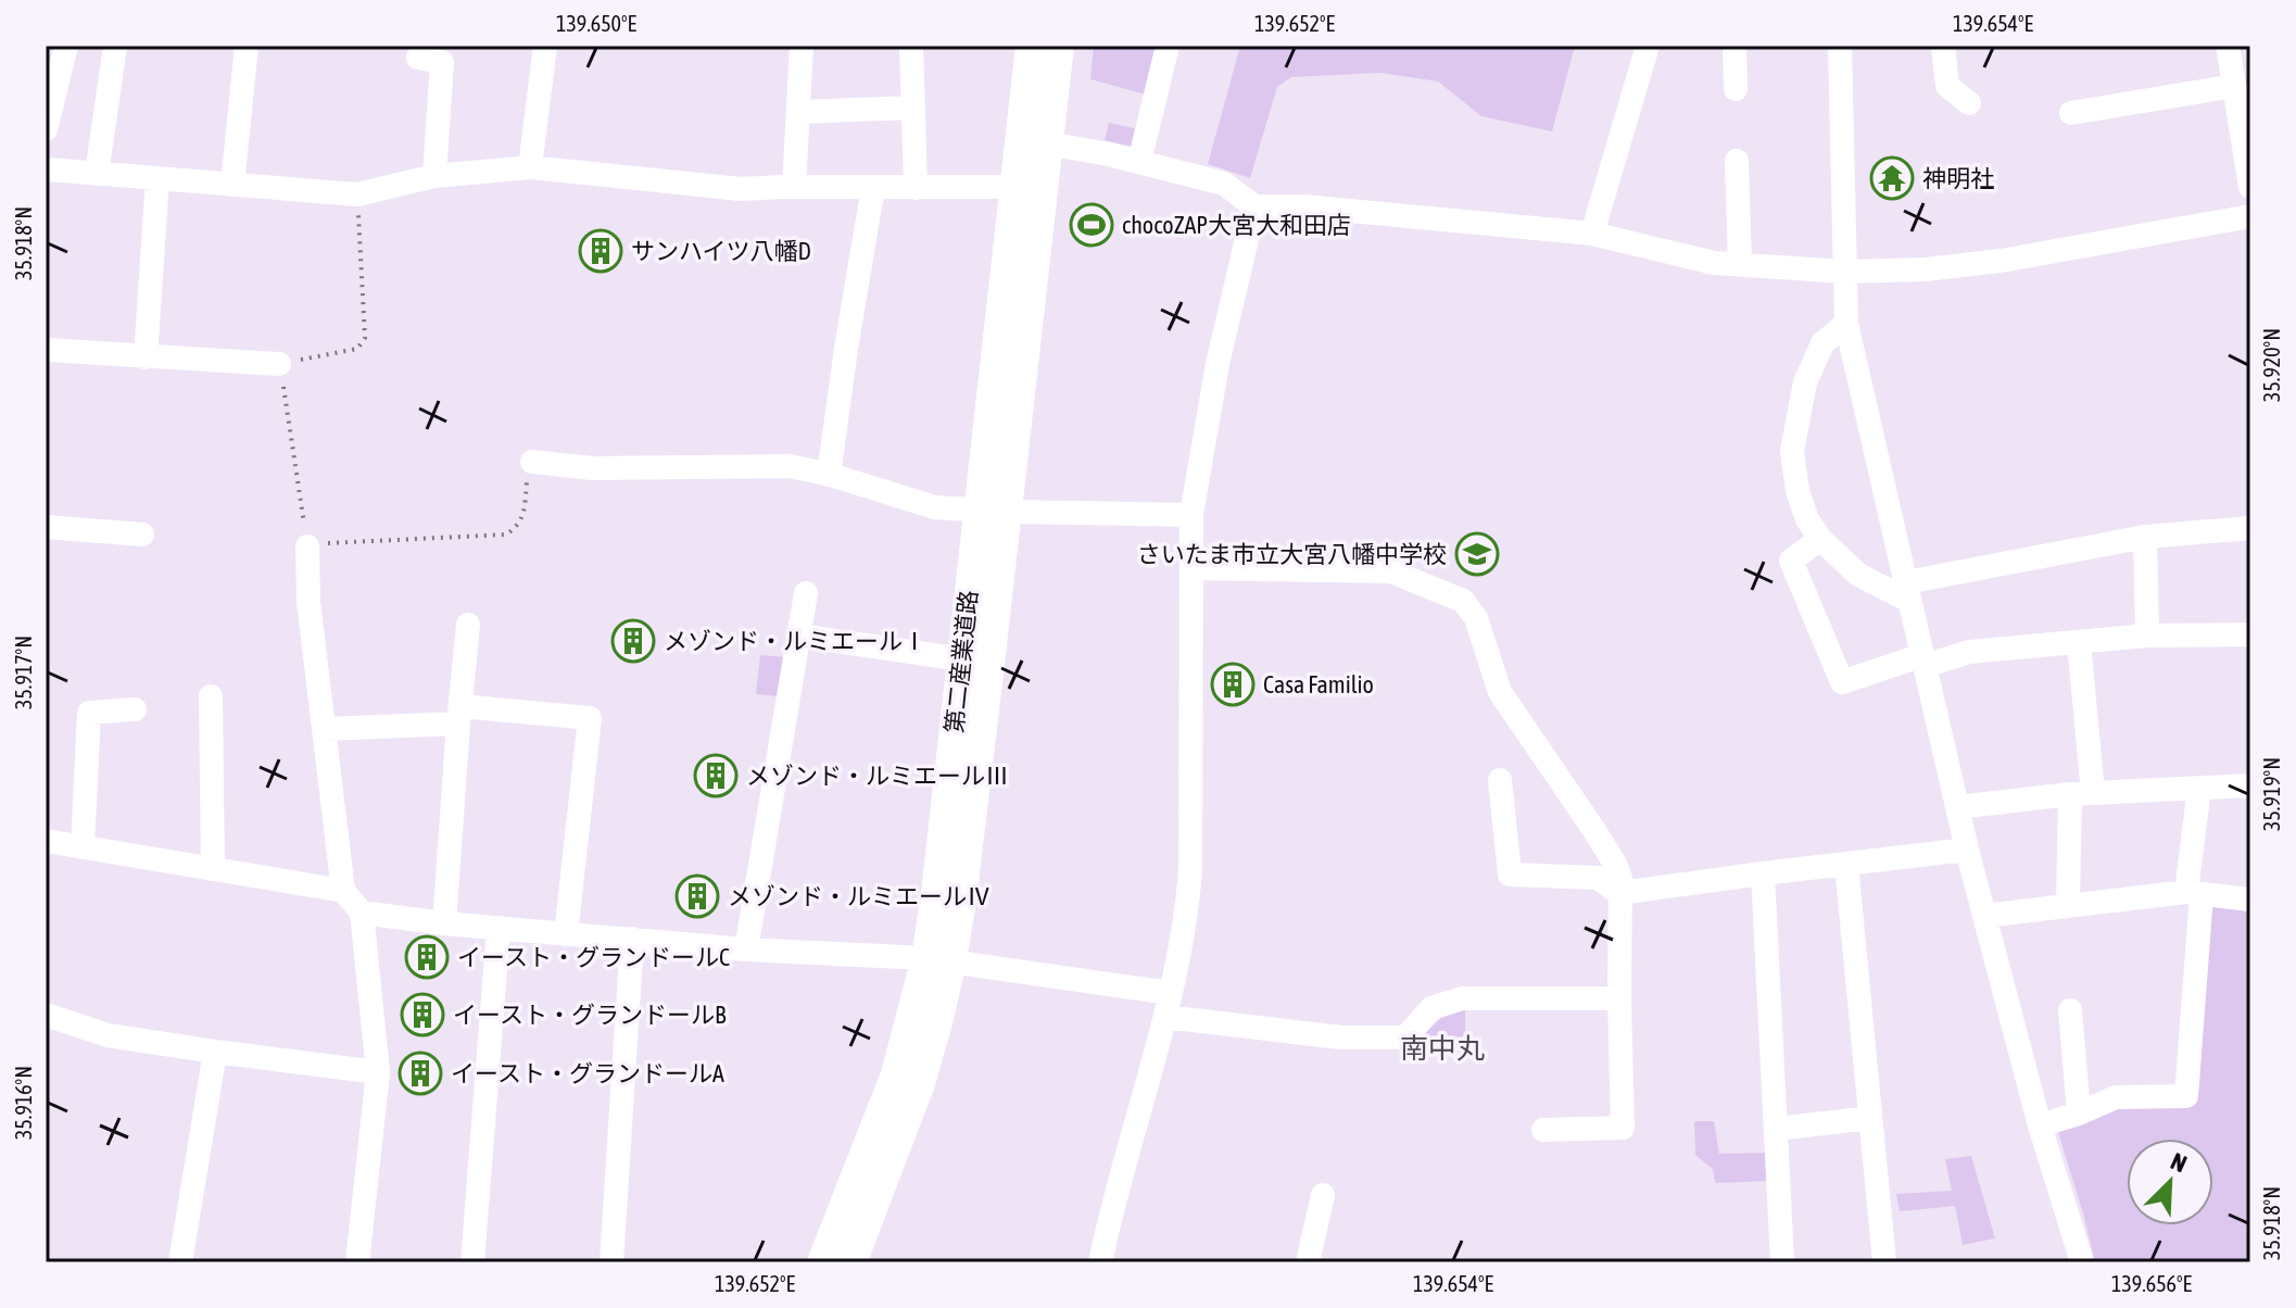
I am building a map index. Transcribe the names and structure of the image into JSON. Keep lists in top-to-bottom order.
{
  "streets": {
    "main road": ["第二産業道路"]
  },
  "districts": ["南中丸"],
  "places": {
    "temple": ["神明社"],
    "sports": ["chocoZAP大宮大和田店"],
    "building": [
      "サンハイツ八幡D",
      "メゾンド・ルミエールⅠ",
      "Casa Familio",
      "メゾンド・ルミエールⅢ",
      "メゾンド・ルミエールⅣ",
      "イースト・グランドールC",
      "イースト・グランドールB",
      "イースト・グランドールA"
    ],
    "school or university": ["さいたま市立大宮八幡中学校"]
  },
  "north": "top right",
  "coordinates": [
    "139.650°E",
    "139.652°E",
    "139.654°E",
    "35.918°N",
    "35.920°N",
    "35.917°N",
    "35.919°N",
    "35.916°N",
    "139.656°E"
  ]
}
